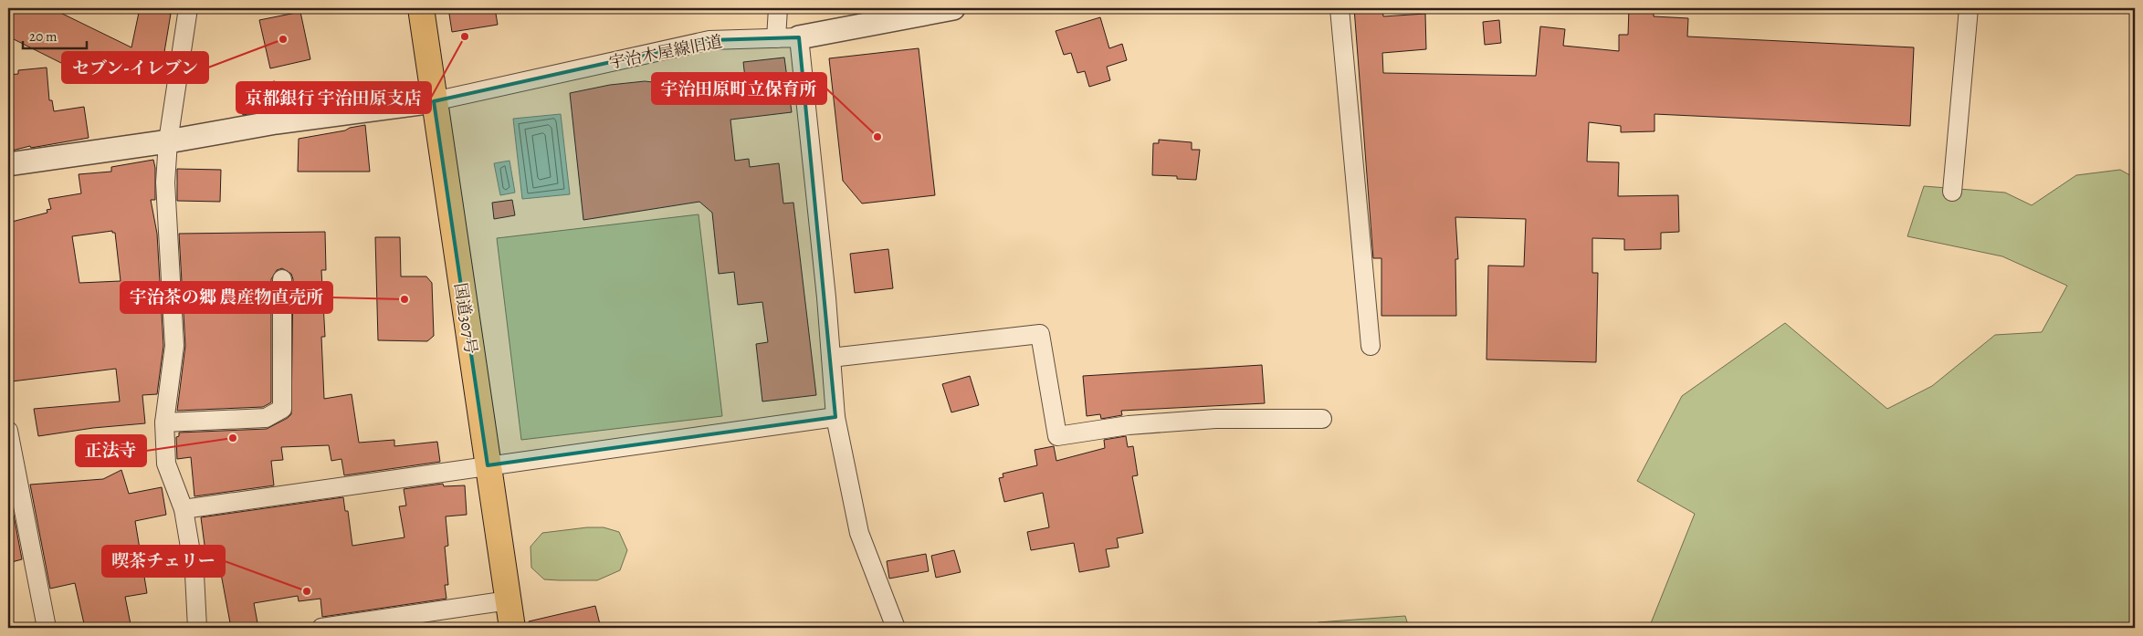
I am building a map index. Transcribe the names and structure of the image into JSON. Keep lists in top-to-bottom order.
{
  "streets": {
    "highway": ["国道307号"],
    "street": ["宇治木屋線旧道"]
  },
  "crossings": [
    ["宇治木屋線旧道", "国道307号"]
  ],
  "places": [
    "京都銀行 宇治田原支店",
    "セブン-イレブン",
    "宇治田原町立保育所",
    "宇治茶の郷 農産物直売所",
    "正法寺",
    "喫茶チェリー"
  ],
  "scale_bar": "20 m"
}
